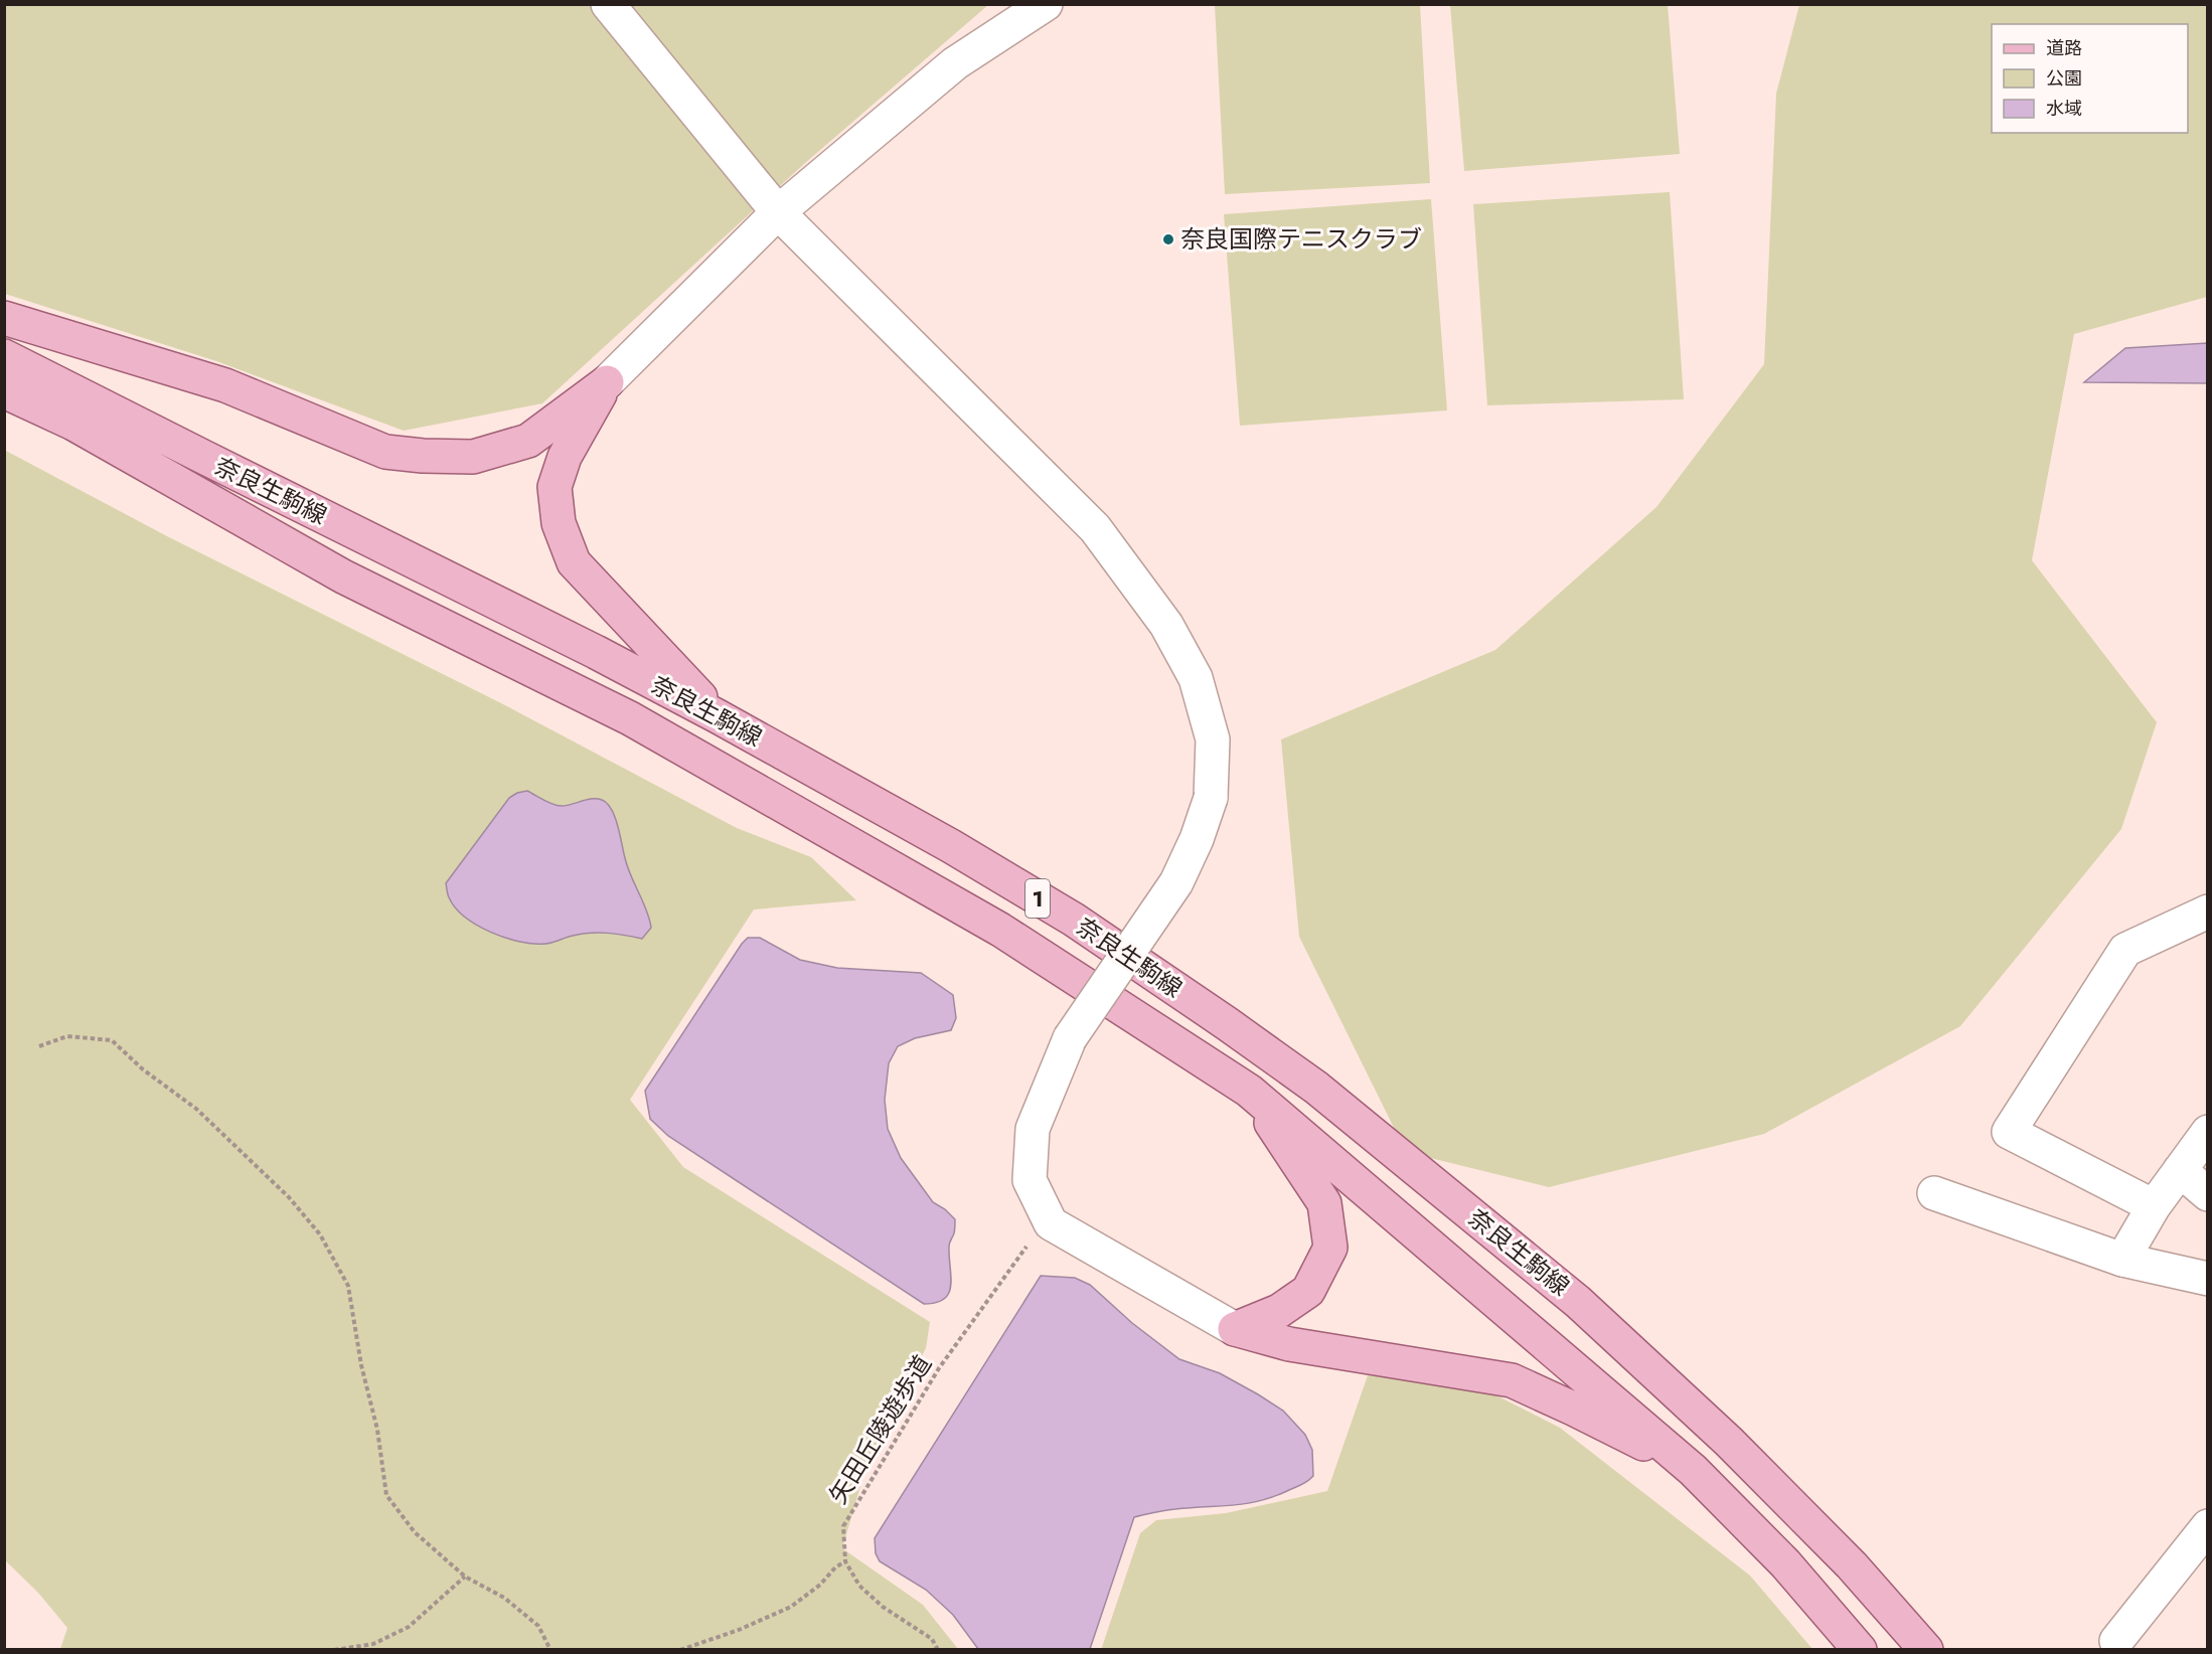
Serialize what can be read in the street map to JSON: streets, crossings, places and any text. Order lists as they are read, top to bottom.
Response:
{
  "streets": {
    "main road": ["奈良生駒線", "1"],
    "path": ["矢田丘陵遊歩道"]
  },
  "places": ["奈良国際テニスクラブ"],
  "legend": ["道路", "公園", "水域"]
}
